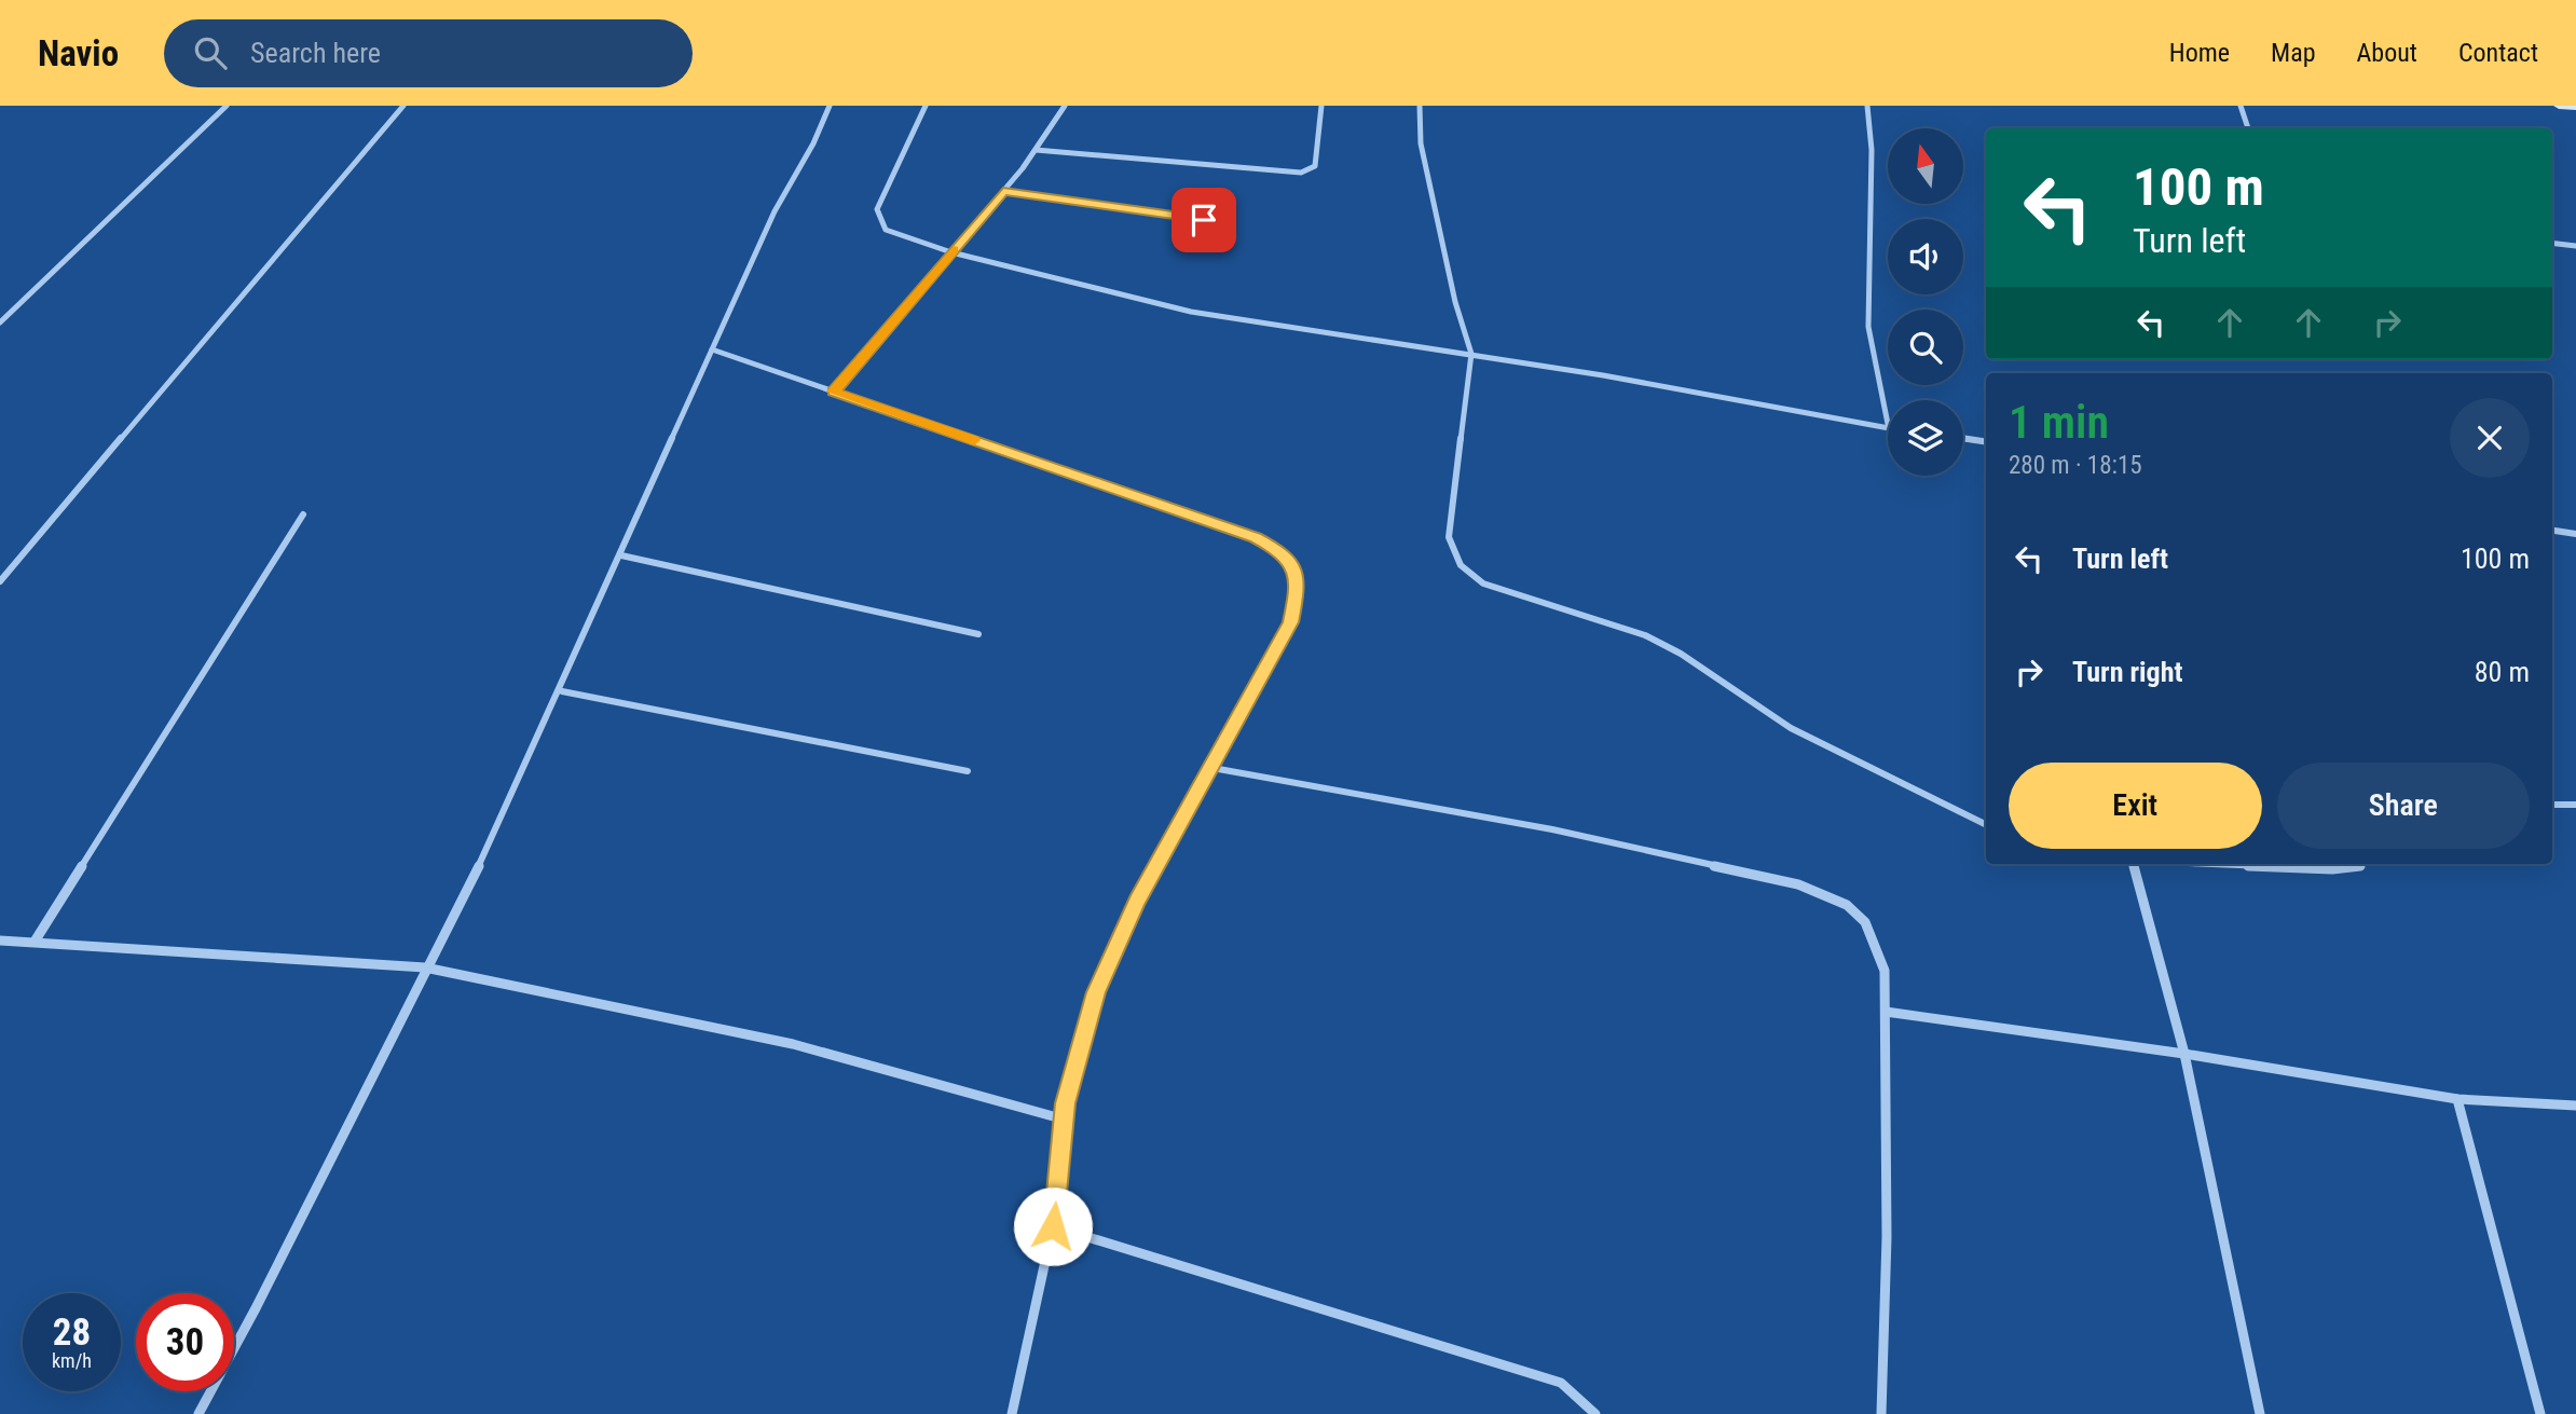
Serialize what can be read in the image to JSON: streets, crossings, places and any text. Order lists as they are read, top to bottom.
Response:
{
  "north": "top",
  "page": {
    "header": "Navio",
    "search": "Search here",
    "nav": [
      "Home",
      "Map",
      "About",
      "Contact"
    ],
    "turn": ["100 m", "Turn left"],
    "heading": ["1 min", "280 m · 18:15"],
    "list": [
      {
        "name": "Turn left",
        "value": "100 m"
      },
      {
        "name": "Turn right",
        "value": "80 m"
      }
    ],
    "buttons": ["Exit", "Share"],
    "speed": "28 km/h",
    "limit": "30"
  }
}
